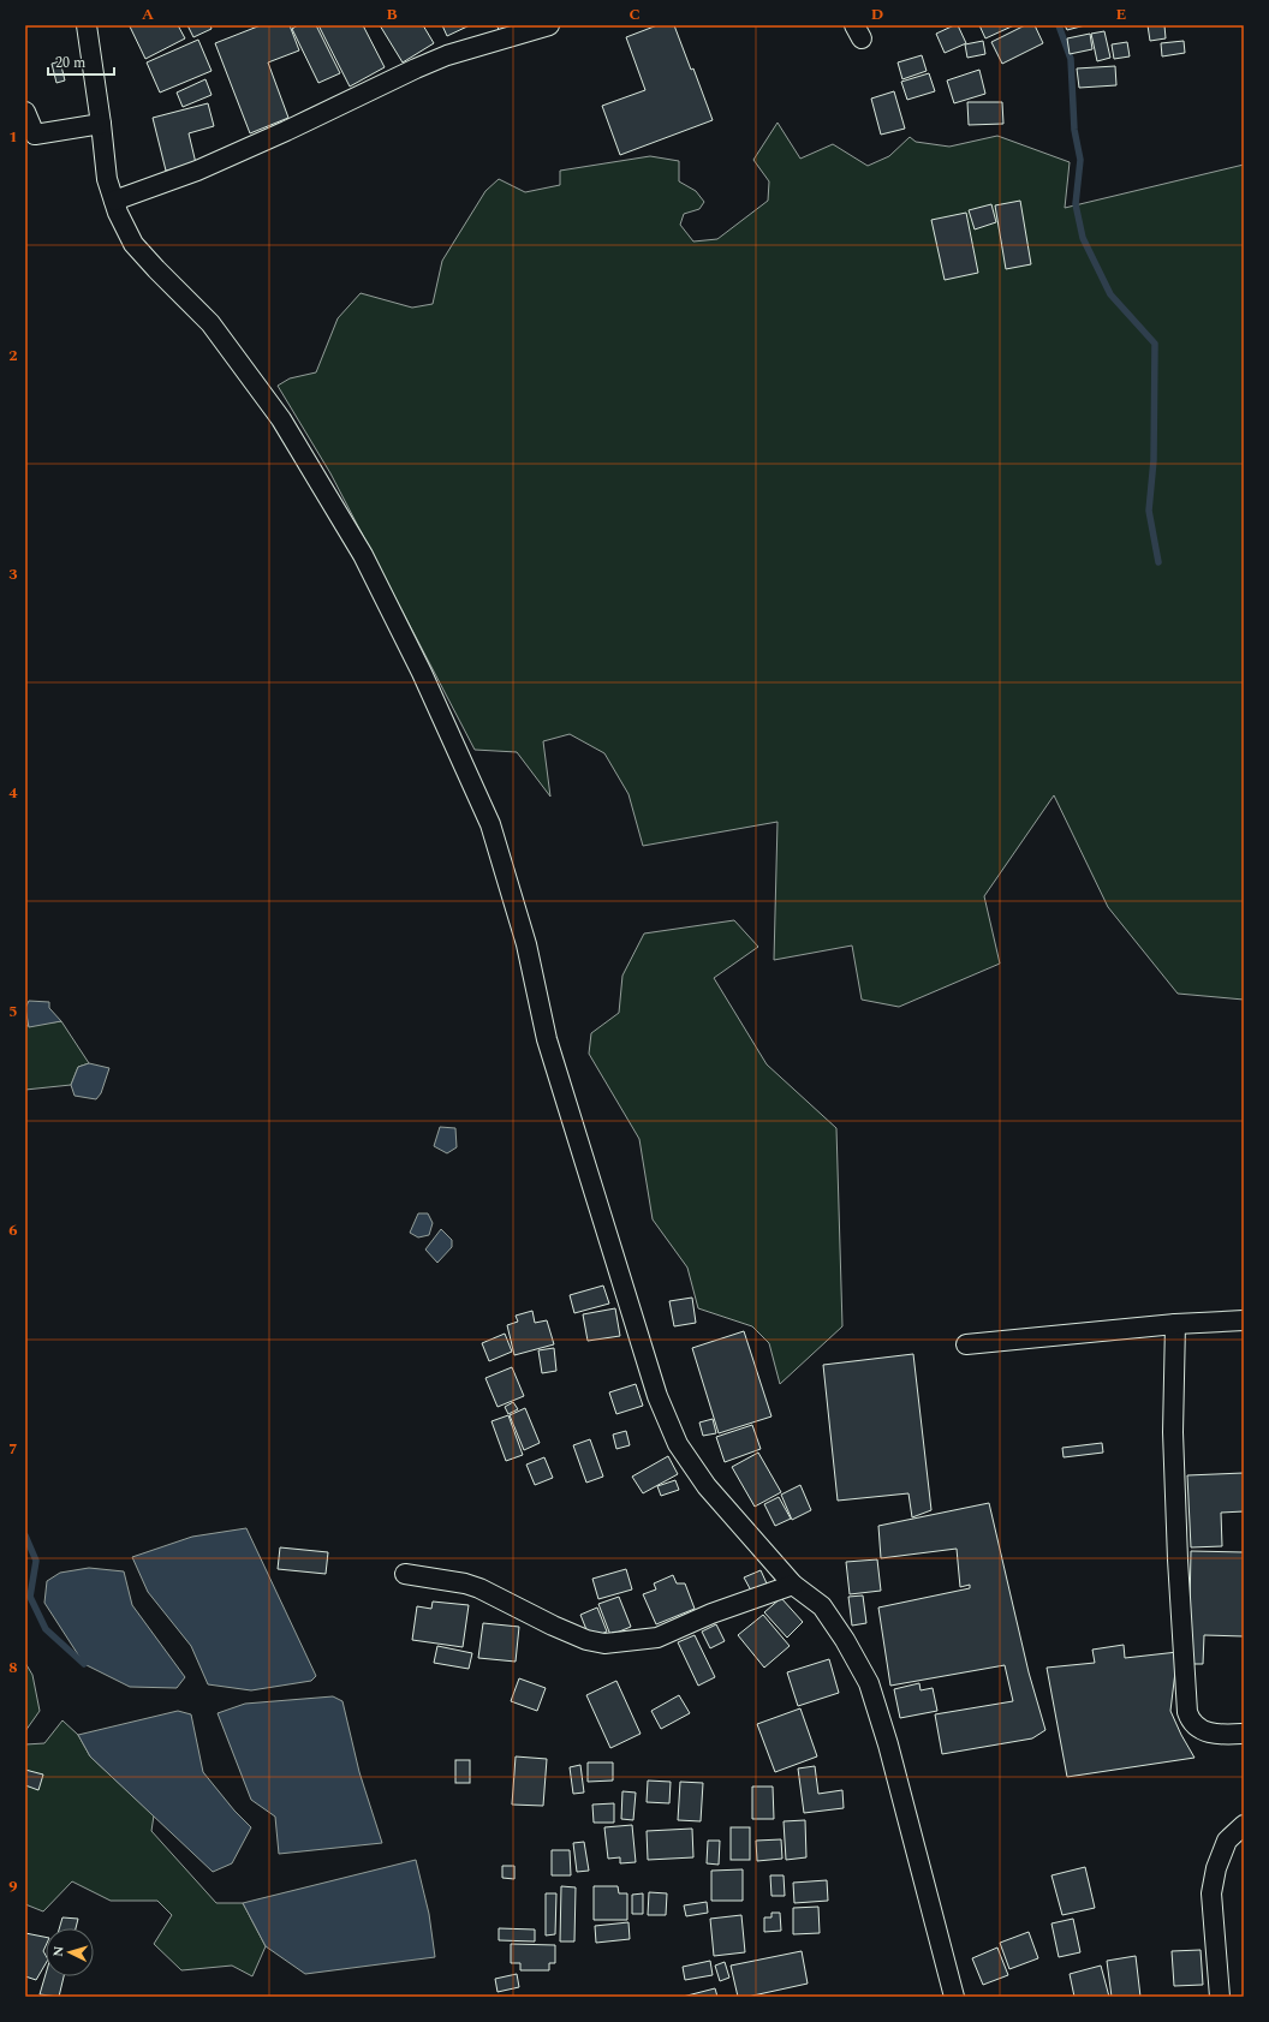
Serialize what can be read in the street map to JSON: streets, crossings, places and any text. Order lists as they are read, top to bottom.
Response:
{
  "scale_bar": "20 m",
  "north": "left",
  "grid": {
    "columns": [
      "A",
      "B",
      "C",
      "D",
      "E"
    ],
    "rows": [
      "1",
      "2",
      "3",
      "4",
      "5",
      "6",
      "7",
      "8",
      "9"
    ]
  }
}
